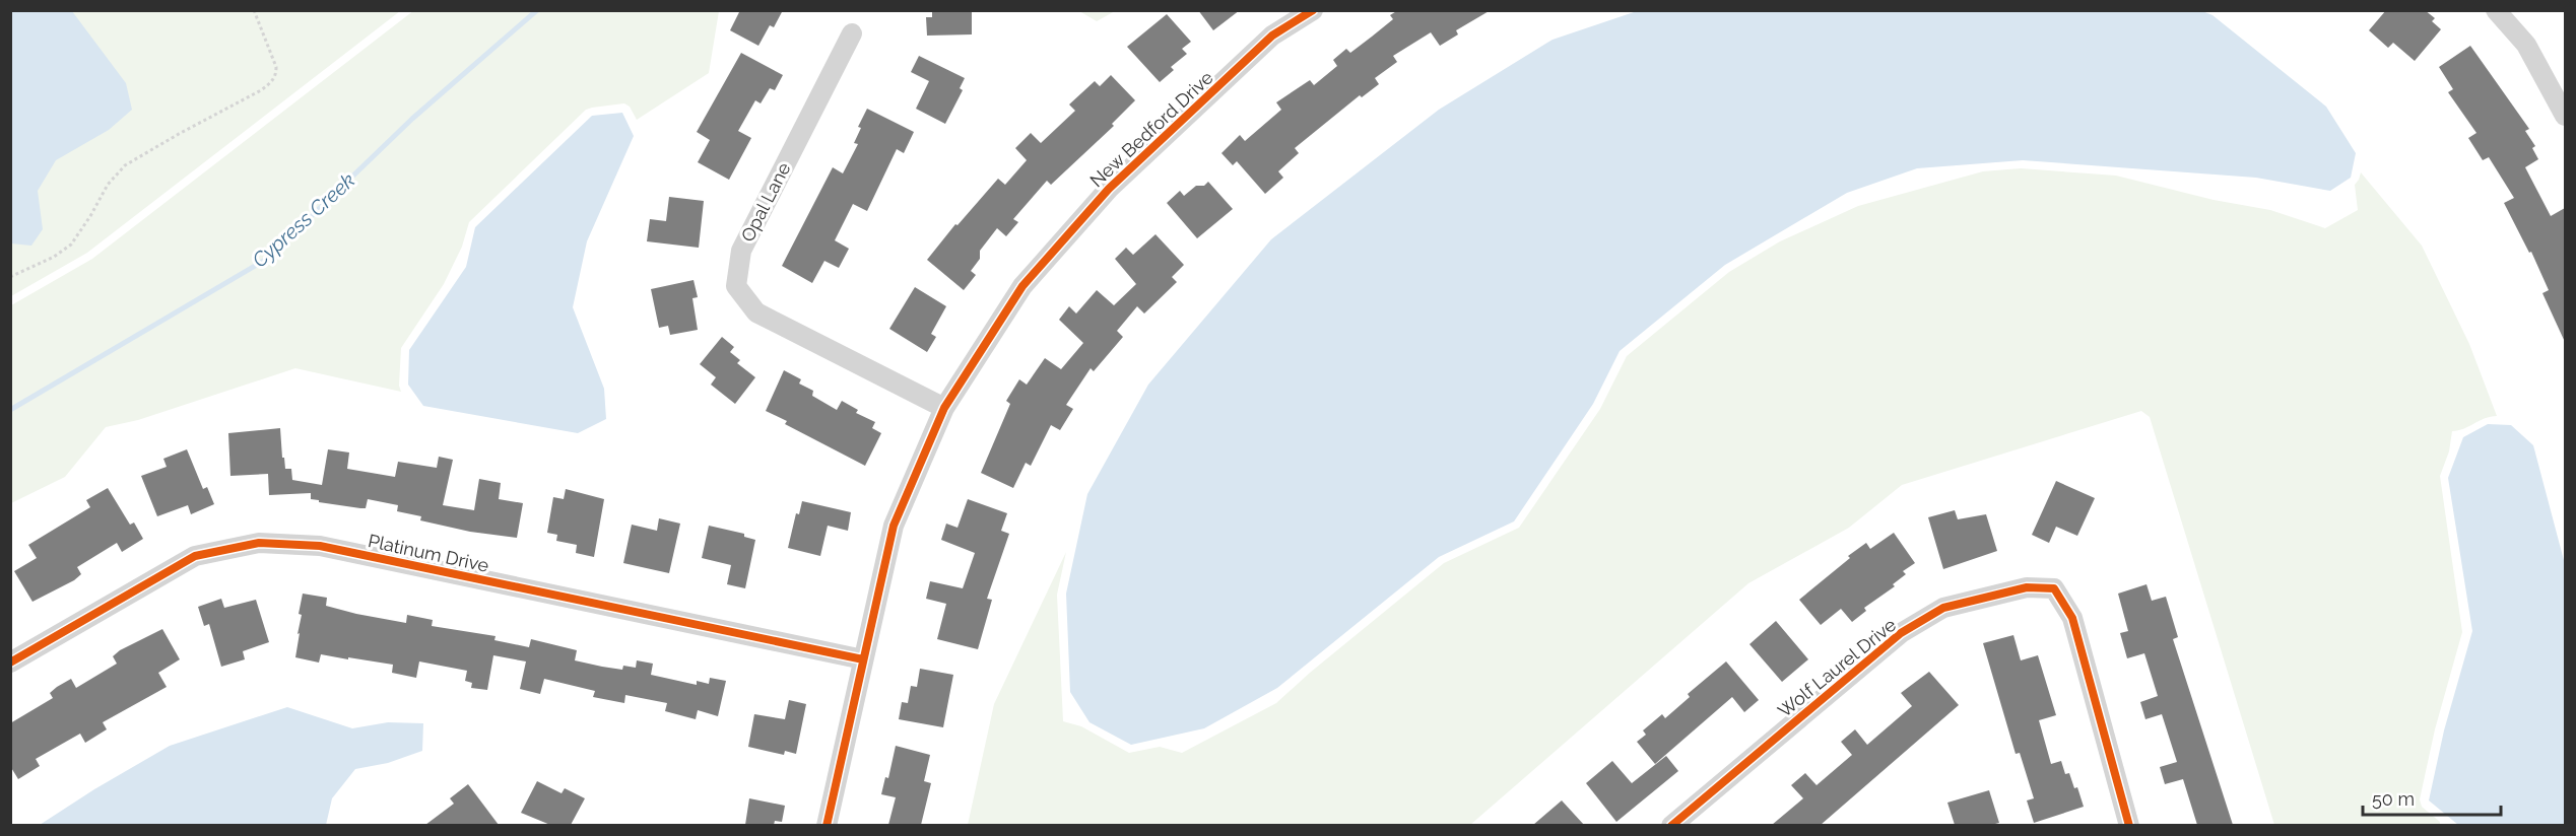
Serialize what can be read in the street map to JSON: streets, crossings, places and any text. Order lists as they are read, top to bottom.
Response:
{
  "streets": {
    "street": [
      "New Bedford Drive",
      "Opal Lane",
      "Platinum Drive",
      "Wolf Laurel Drive"
    ]
  },
  "crossings": [
    ["New Bedford Drive", "Opal Lane"],
    ["New Bedford Drive", "Platinum Drive"]
  ],
  "water": ["Cypress Creek"],
  "scale_bar": "50 m"
}
